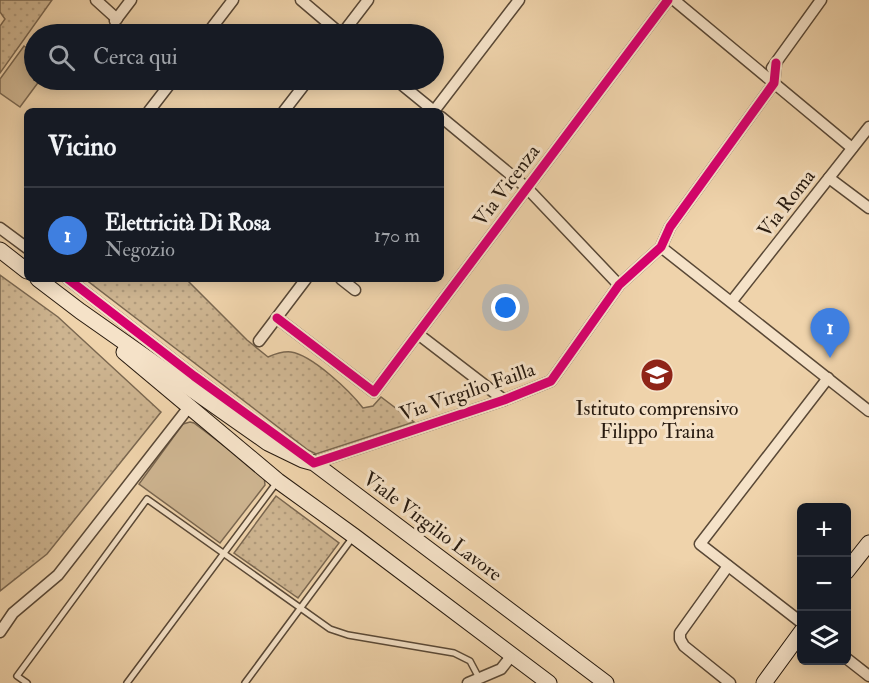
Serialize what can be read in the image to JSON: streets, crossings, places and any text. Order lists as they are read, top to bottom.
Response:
{
  "streets": {
    "street": [
      "Via Vicenza",
      "Via Roma",
      "Via Virgilio Failla",
      "Viale Virgilio Lavore"
    ]
  },
  "crossings": [
    ["Via Virgilio Failla", "Viale Virgilio Lavore"]
  ],
  "places": {
    "school or university": ["Istituto comprensivo Filippo Traina"]
  },
  "page": {
    "search": "Cerca qui",
    "heading": "Vicino",
    "list": [
      {
        "mark": "1",
        "name": "Elettricità Di Rosa",
        "note": "Negozio",
        "value": "170 m"
      }
    ],
    "pins": "1",
    "map_buttons": ["+", "−"]
  }
}
